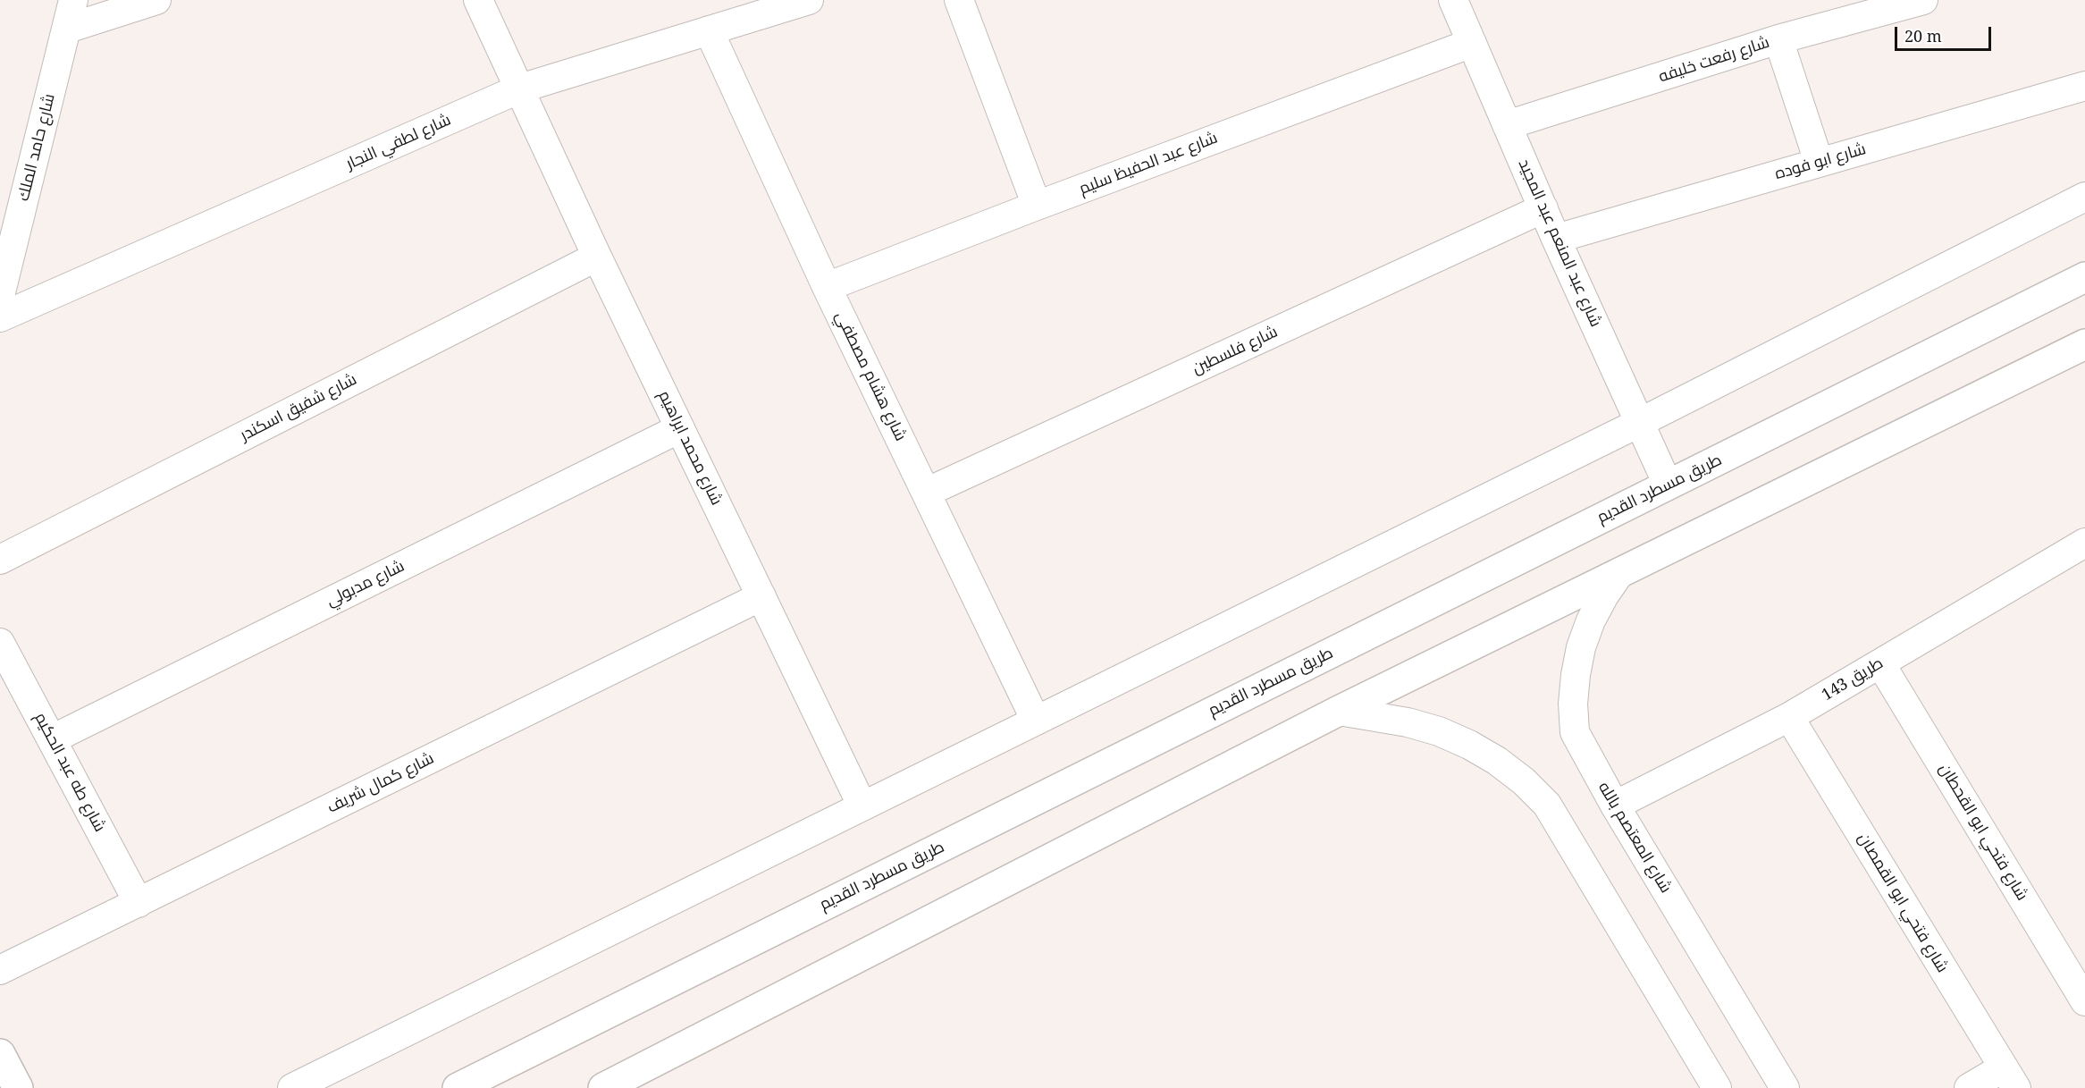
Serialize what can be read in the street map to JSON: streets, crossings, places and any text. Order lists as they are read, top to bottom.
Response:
{
  "streets": {
    "main road": ["طريق مسطرد القديم"],
    "street": [
      "شارع رفعت خليفه",
      "شارع لطفي النجار",
      "شارع حامد الملك",
      "شارع ابو فوده",
      "شارع عبد الحفيظ سليم",
      "شارع عبد المنعم عبد المجيد",
      "شارع فلسطين",
      "شارع هشام مصطفي",
      "شارع شفيق اسكندر",
      "شارع محمد ابراهيم",
      "شارع مدبولي",
      "طريق 143",
      "شارع طه عبد الحكيم",
      "شارع كمال شريف",
      "شارع فتحي ابو القحطان",
      "شارع المعتصم بالله",
      "شارع فتحي ابو القمصان"
    ]
  },
  "crossings": [
    ["شارع رفعت خليفه", "شارع عبد المنعم عبد المجيد"],
    ["شارع لطفي النجار", "شارع هشام مصطفي"],
    ["شارع لطفي النجار", "شارع محمد ابراهيم"],
    ["شارع ابو فوده", "شارع عبد المنعم عبد المجيد"],
    ["شارع عبد الحفيظ سليم", "شارع عبد المنعم عبد المجيد"],
    ["شارع عبد الحفيظ سليم", "شارع هشام مصطفي"],
    ["شارع عبد المنعم عبد المجيد", "شارع فلسطين"],
    ["شارع عبد المنعم عبد المجيد", "طريق مسطرد القديم"],
    ["شارع فلسطين", "شارع هشام مصطفي"],
    ["شارع شفيق اسكندر", "شارع محمد ابراهيم"],
    ["شارع محمد ابراهيم", "شارع مدبولي"],
    ["شارع محمد ابراهيم", "شارع كمال شريف"],
    ["شارع مدبولي", "شارع طه عبد الحكيم"],
    ["طريق 143", "شارع فتحي ابو القحطان"],
    ["طريق 143", "شارع المعتصم بالله"],
    ["طريق 143", "شارع فتحي ابو القمصان"],
    ["شارع طه عبد الحكيم", "شارع كمال شريف"]
  ],
  "scale_bar": "20 m"
}
